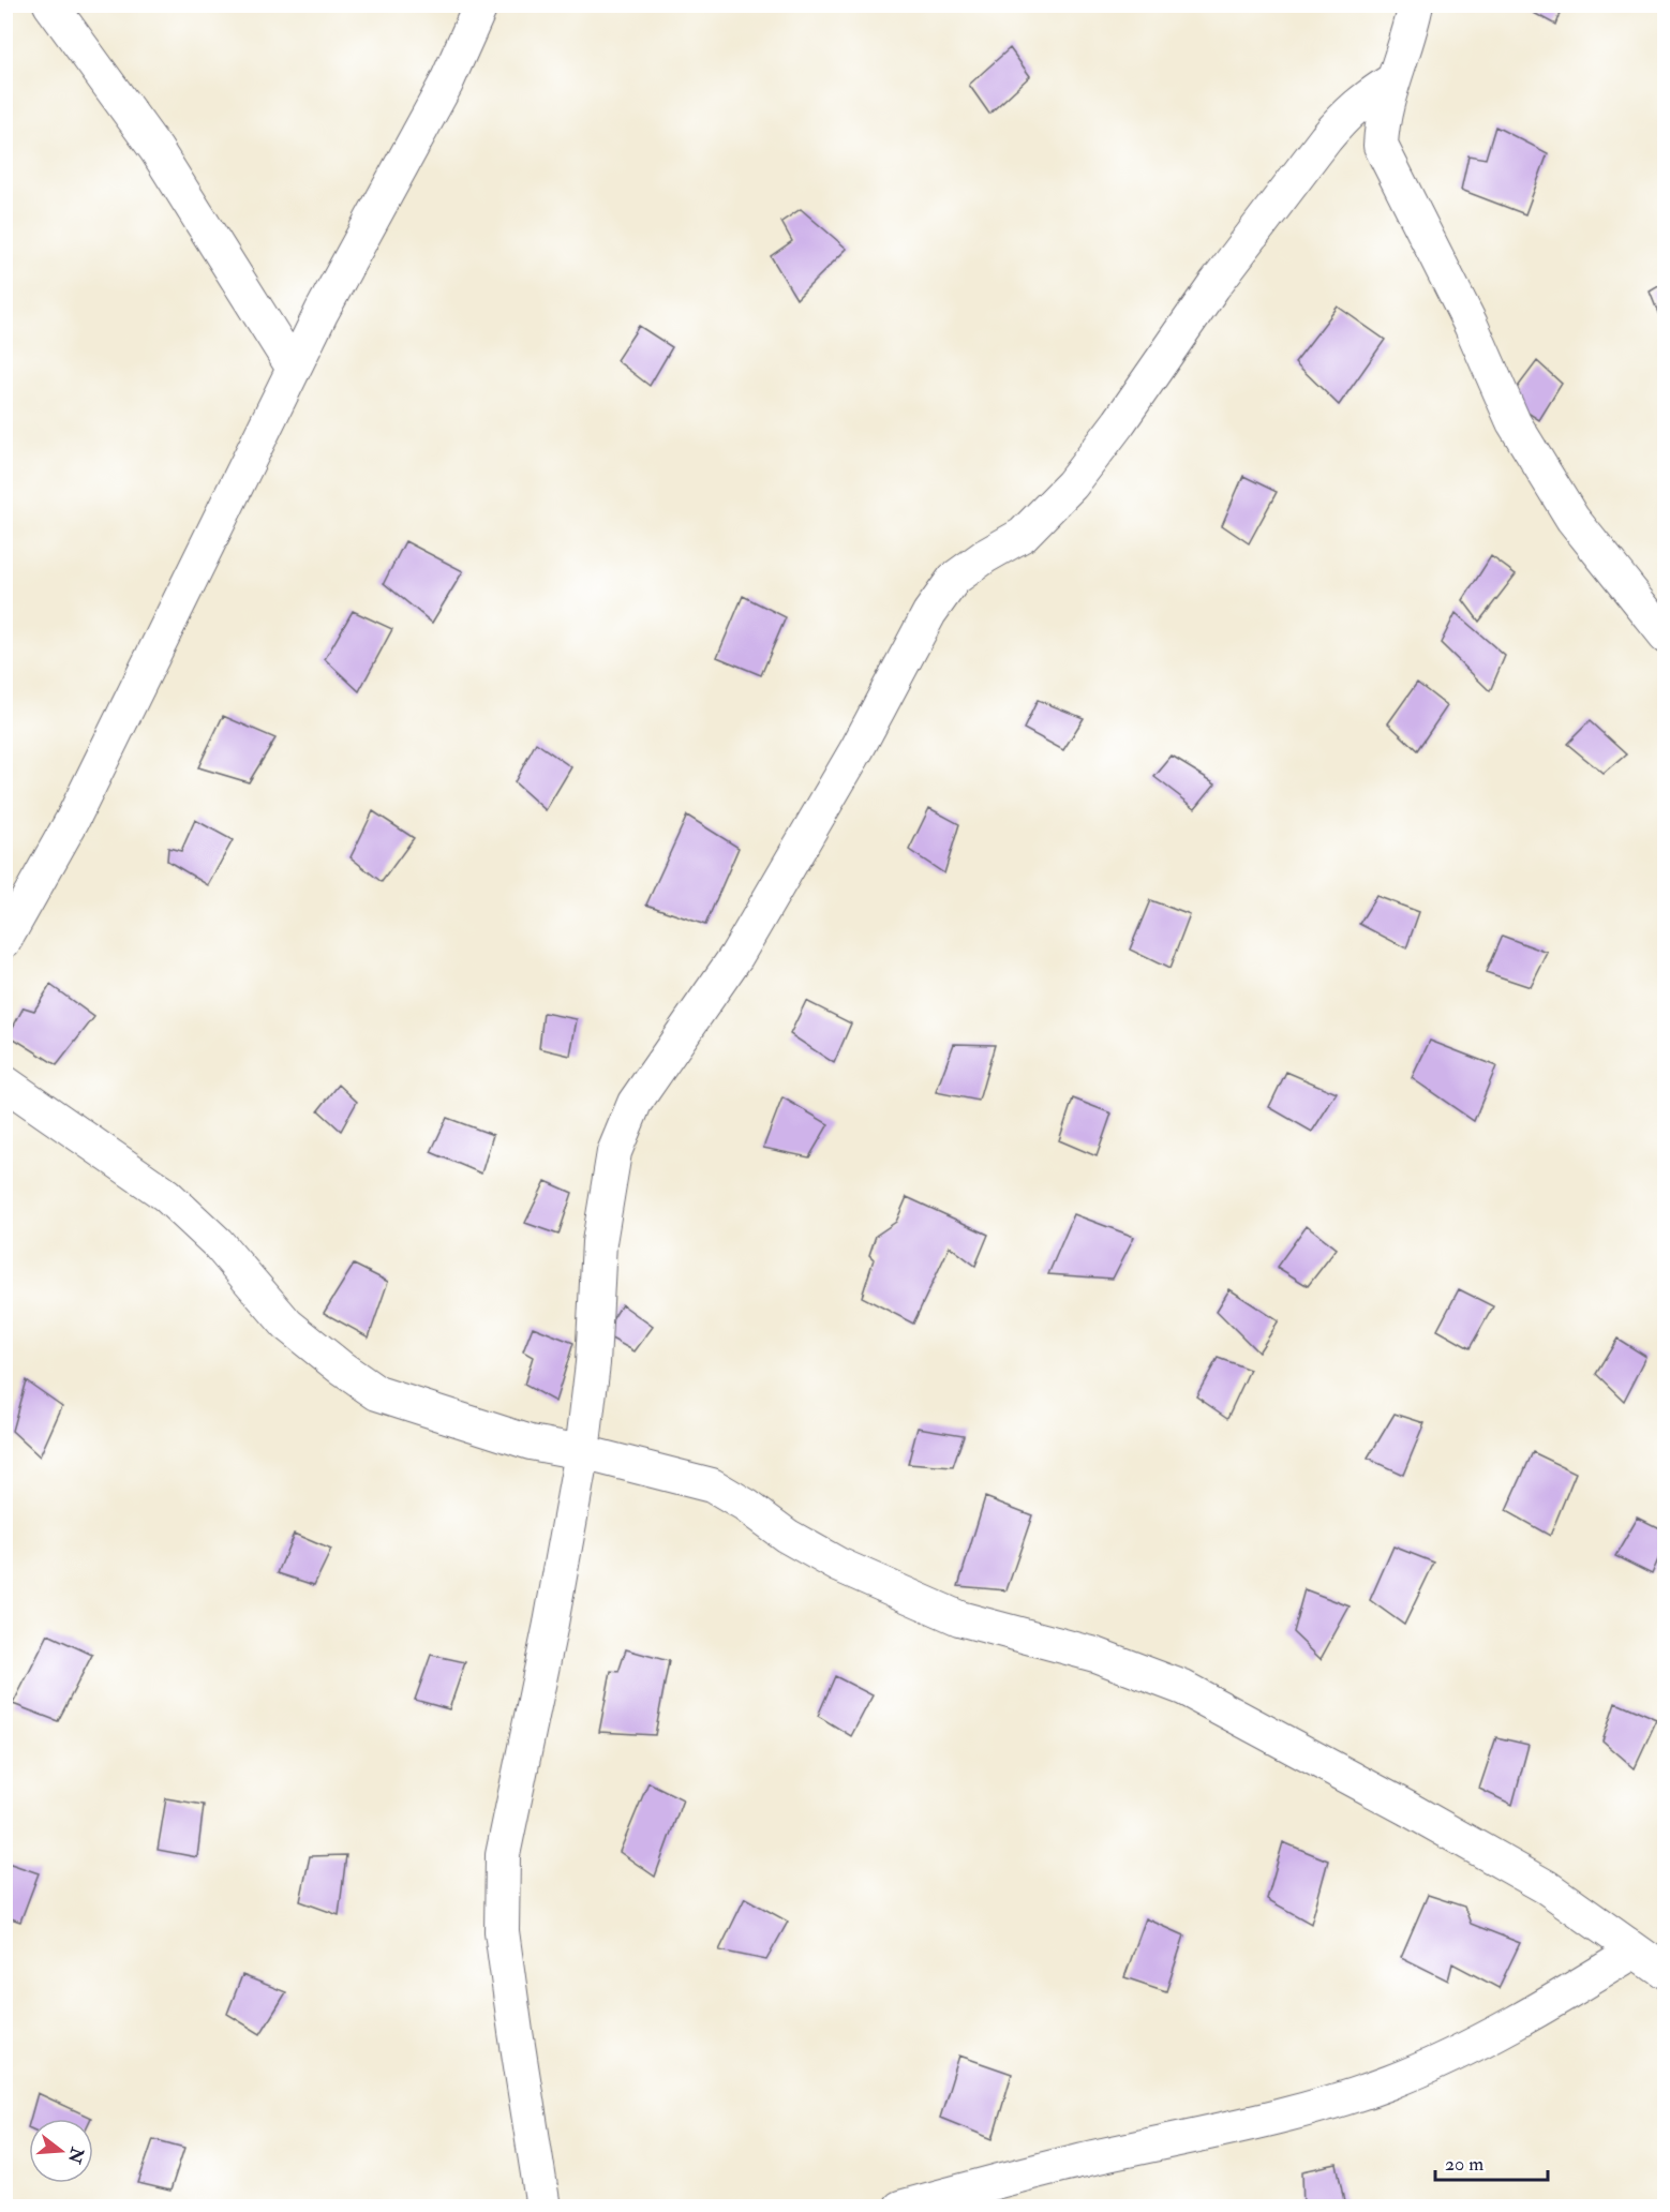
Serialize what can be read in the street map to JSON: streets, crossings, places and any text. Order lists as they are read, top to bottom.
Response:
{
  "scale_bar": "20 m",
  "north": "right"
}
